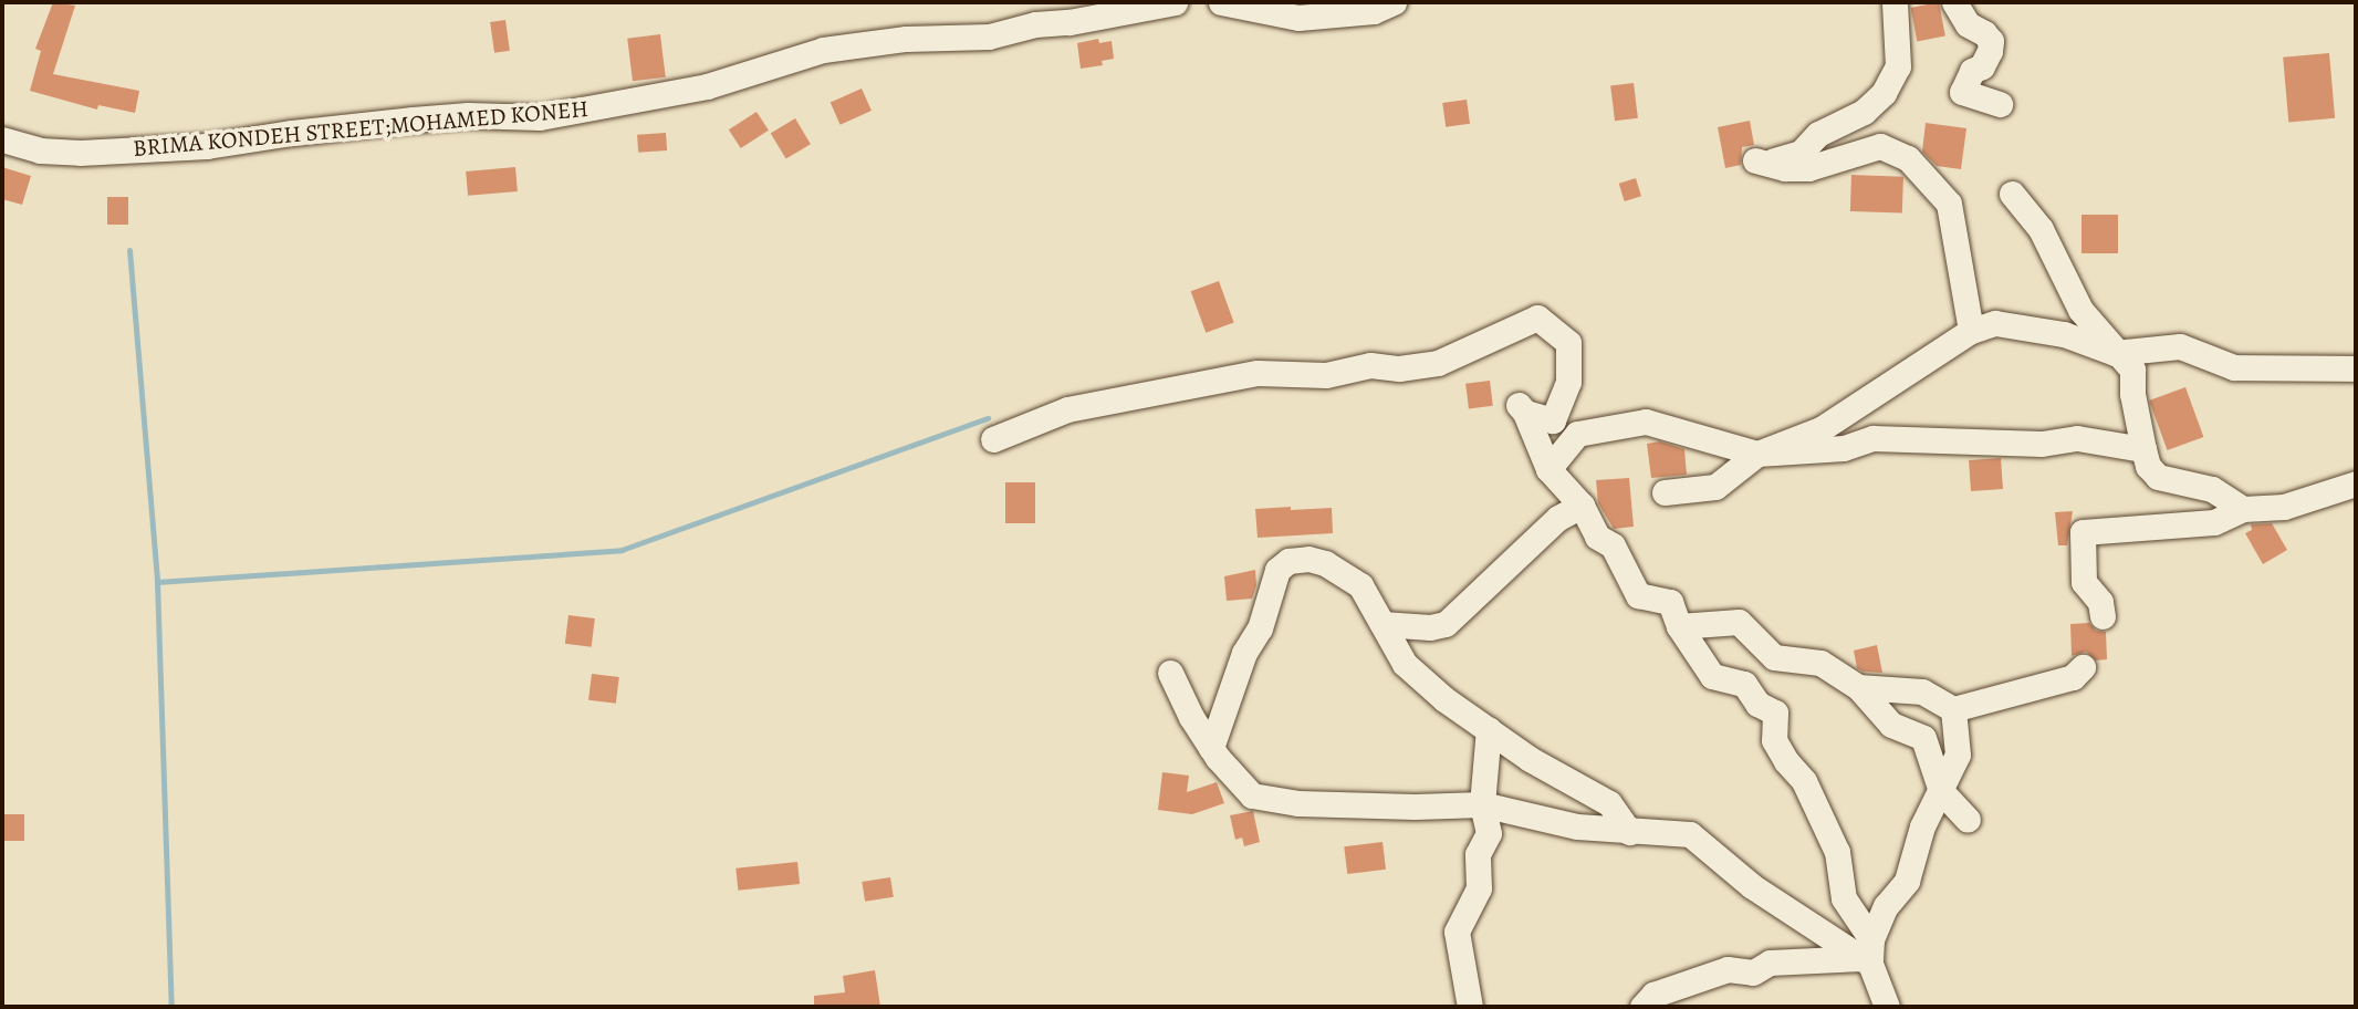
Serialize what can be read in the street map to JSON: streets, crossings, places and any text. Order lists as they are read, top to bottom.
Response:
{
  "streets": {
    "street": ["BRIMA KONDEH STREET;MOHAMED KONEH"]
  }
}
